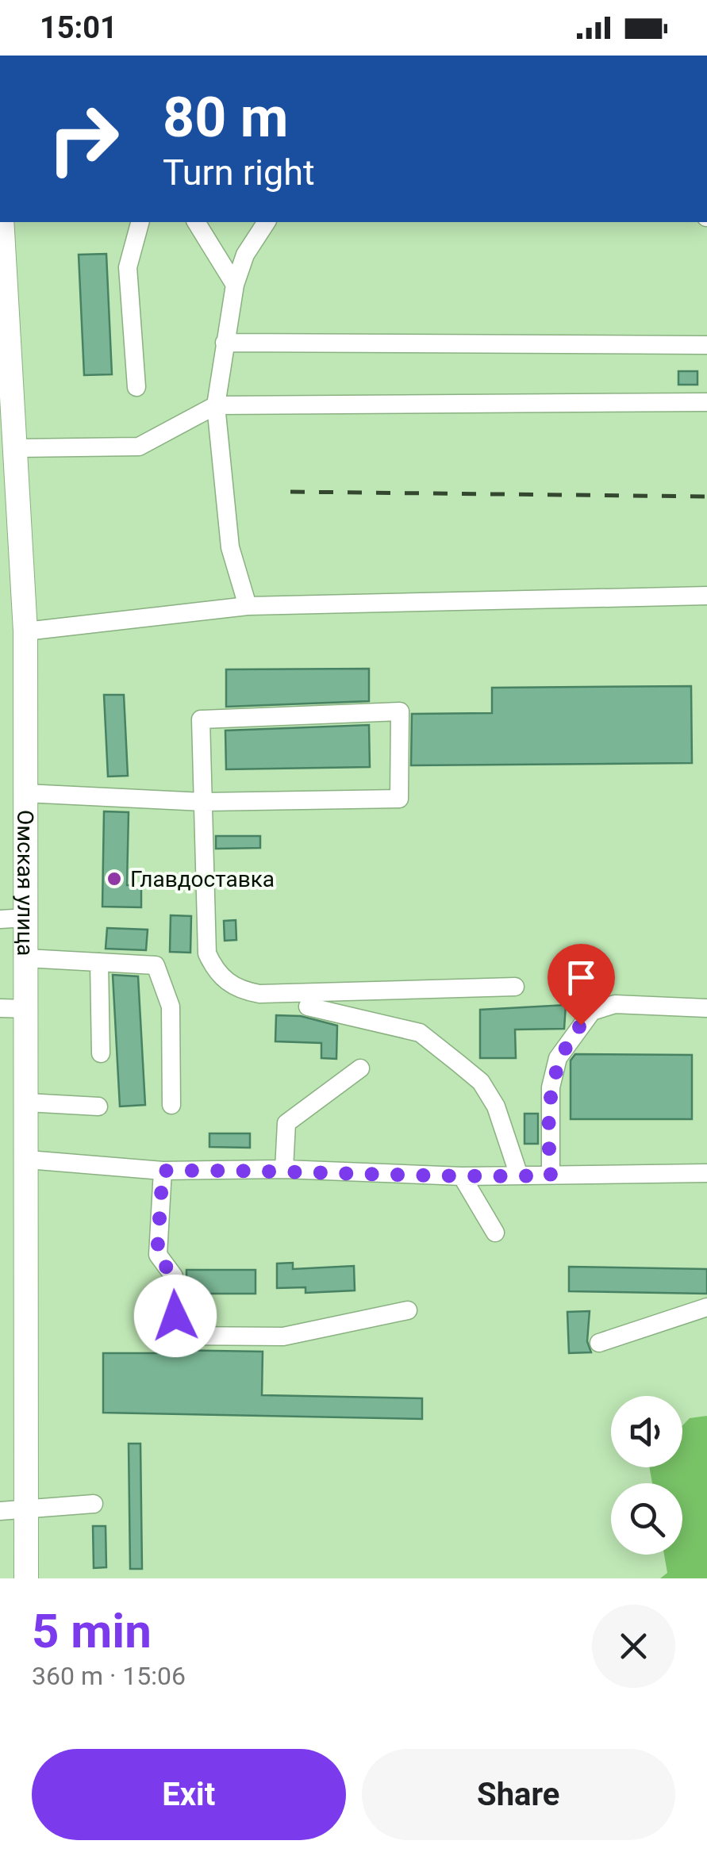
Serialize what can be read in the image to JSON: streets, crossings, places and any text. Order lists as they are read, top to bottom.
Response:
{
  "streets": {
    "main road": ["Омская улица"]
  },
  "places": ["Главдоставка"],
  "page": {
    "status": "15:01",
    "turn": ["80 m", "Turn right"],
    "heading": ["5 min", "360 m · 15:06"],
    "buttons": ["Exit", "Share"]
  }
}
